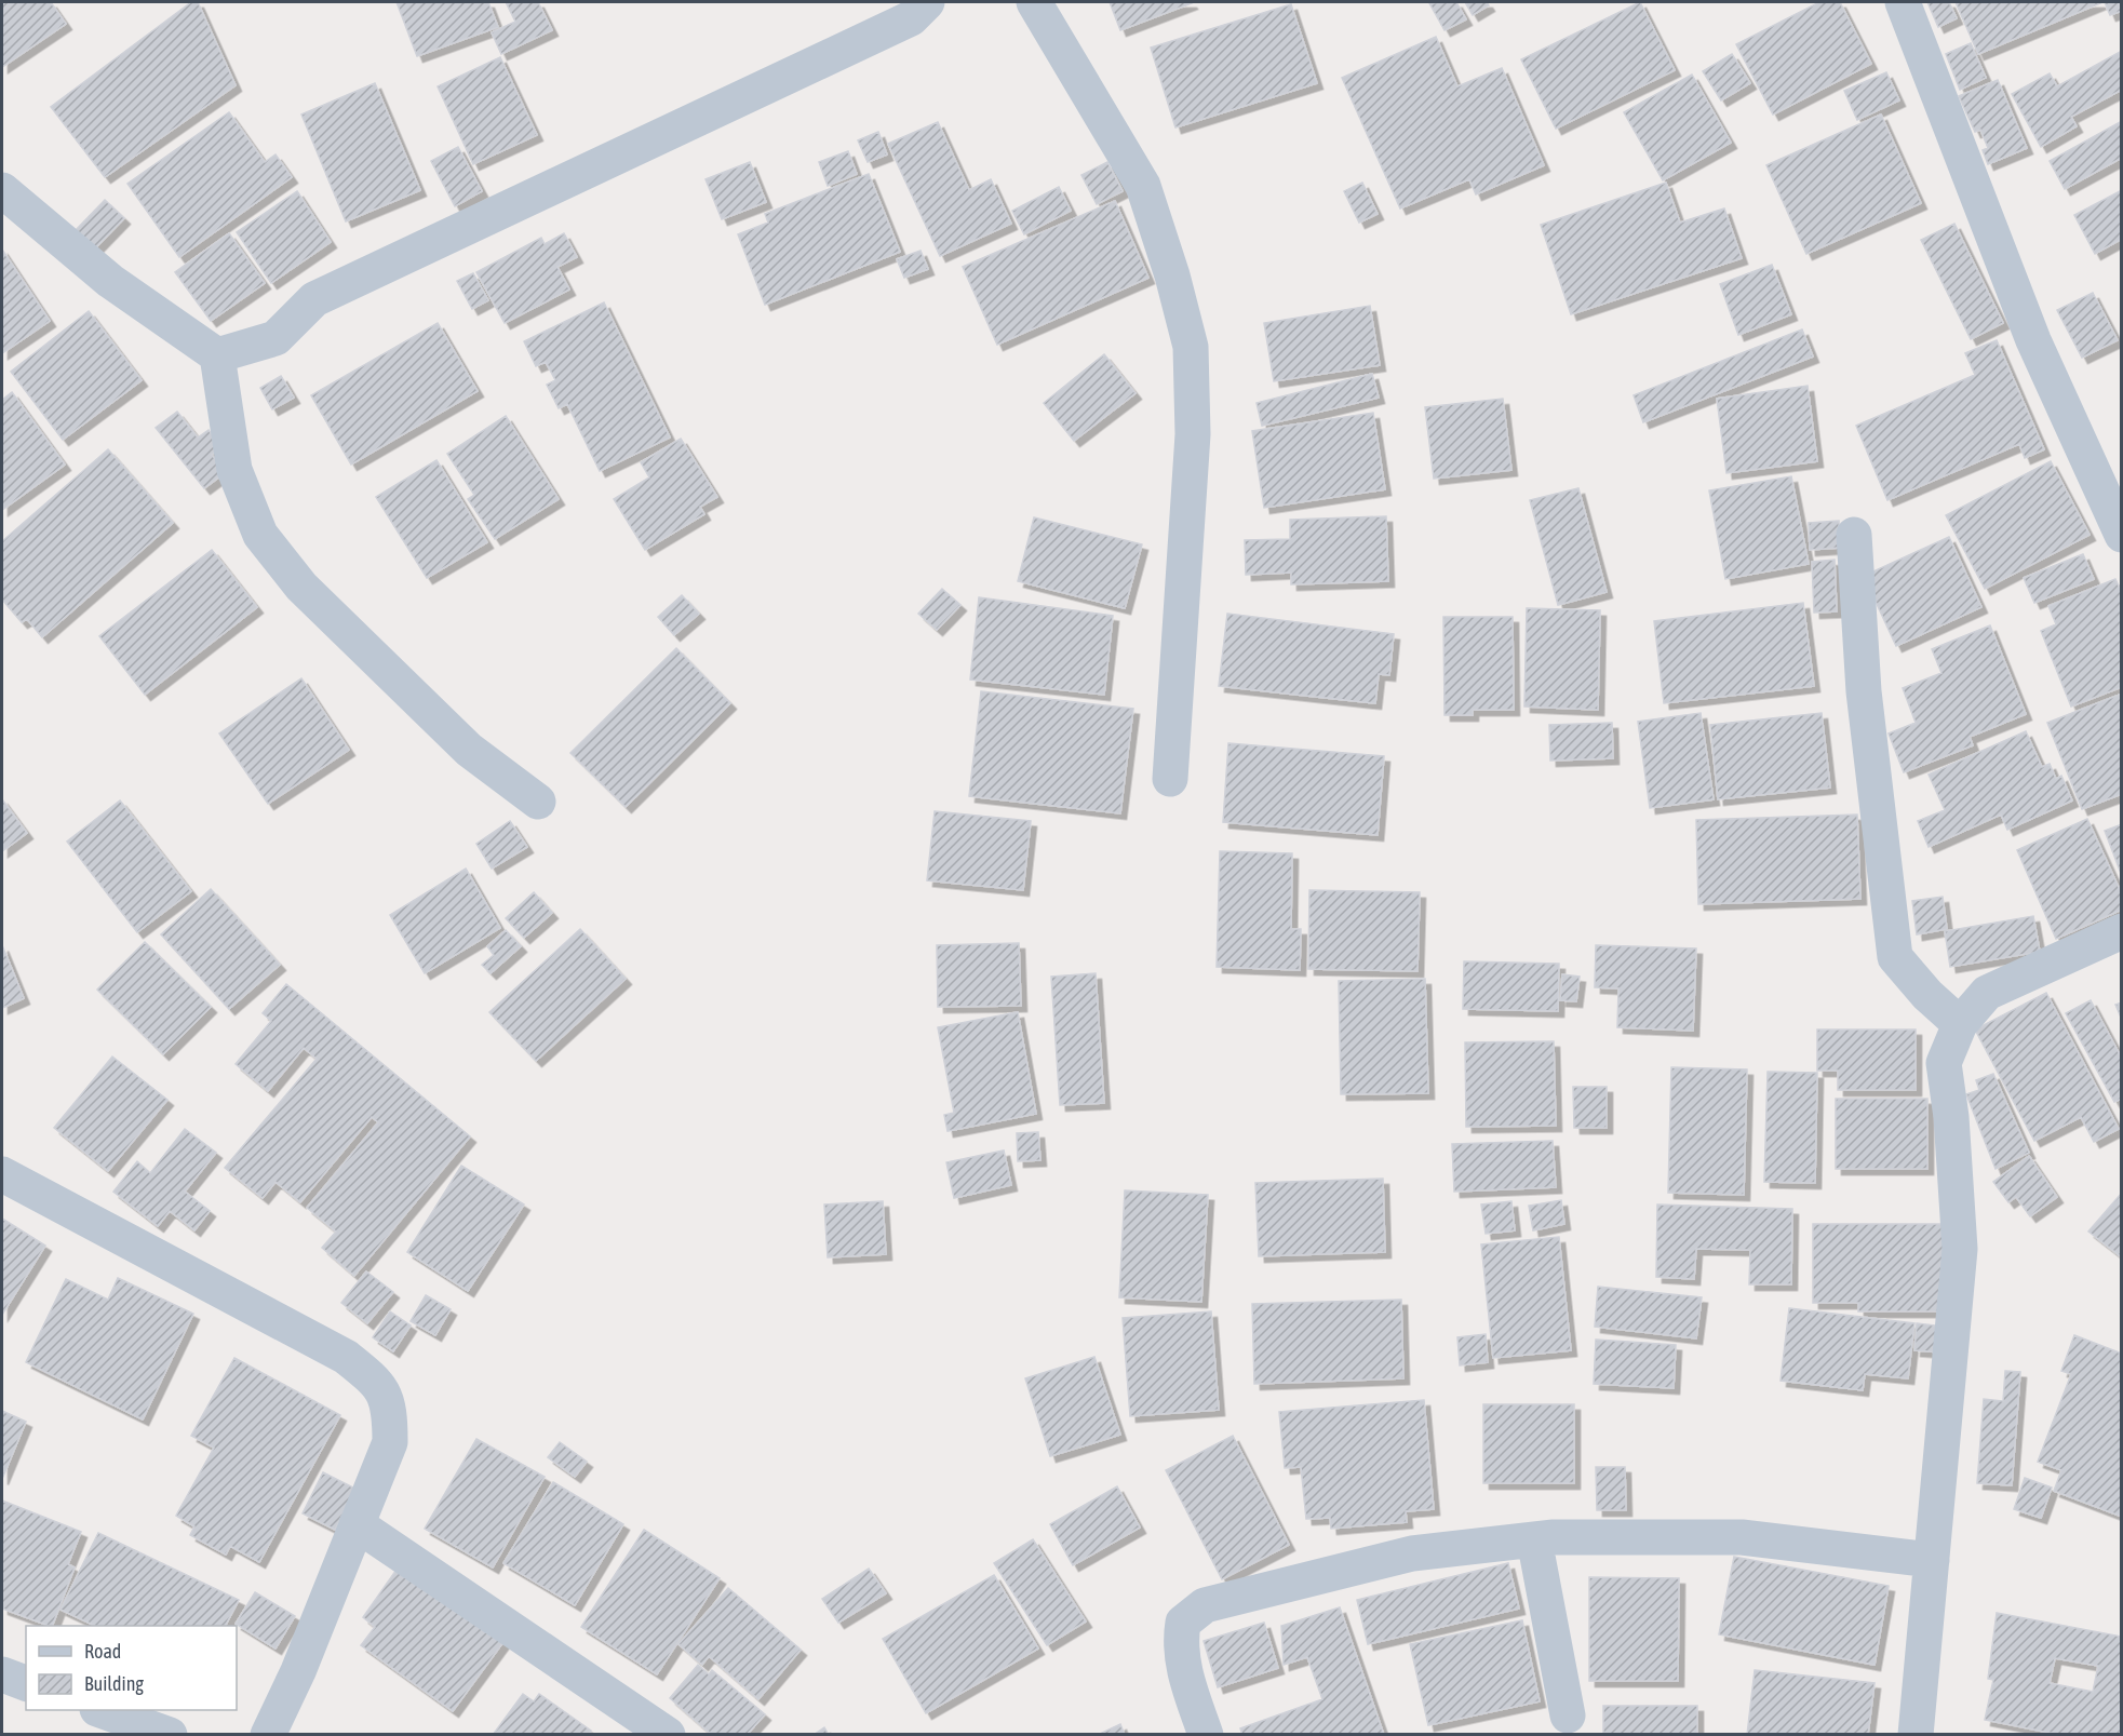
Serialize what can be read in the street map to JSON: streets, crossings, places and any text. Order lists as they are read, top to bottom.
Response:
{
  "legend": ["Road", "Building"]
}
